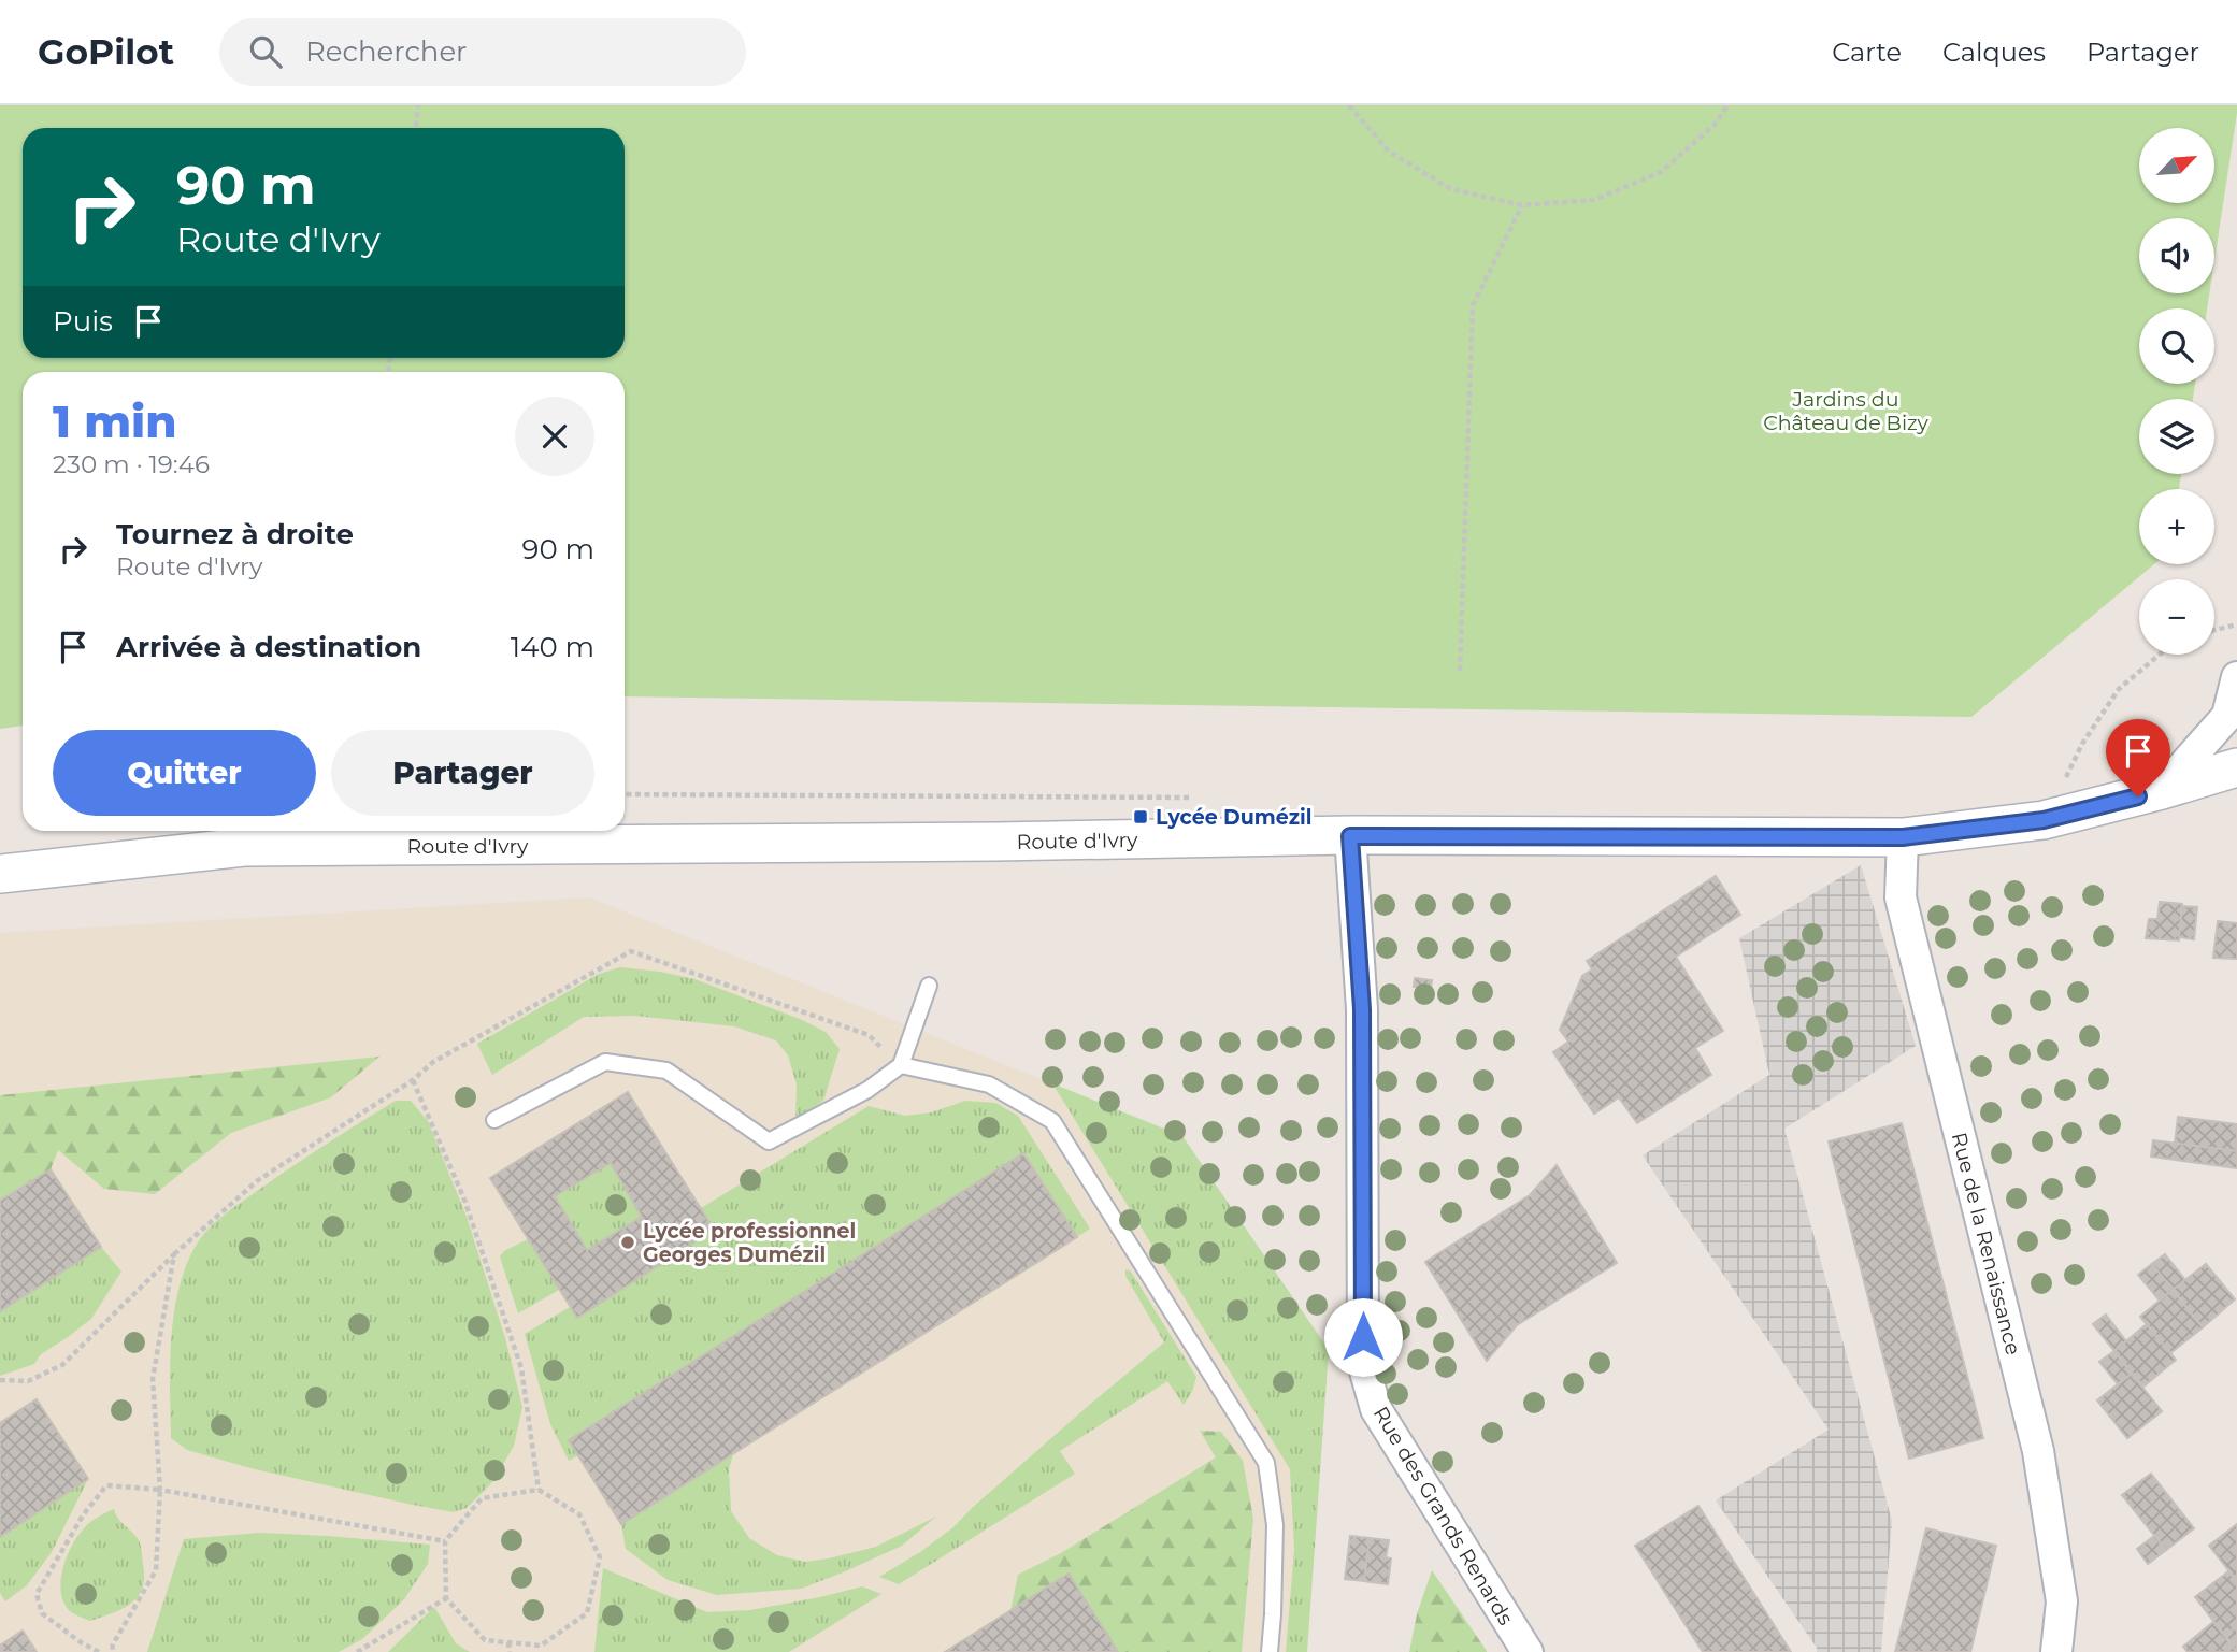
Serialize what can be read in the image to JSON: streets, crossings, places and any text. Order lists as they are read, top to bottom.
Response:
{
  "streets": {
    "street": ["Route d'Ivry", "Rue de la Renaissance", "Rue des Grands Renards"]
  },
  "crossings": [
    ["Route d'Ivry", "Rue de la Renaissance"],
    ["Route d'Ivry", "Rue des Grands Renards"]
  ],
  "parks": ["Jardins du Château de Bizy"],
  "places": {
    "transit": ["Lycée Dumézil"],
    "other": ["Lycée professionnel Georges Dumézil"]
  },
  "north": "top right",
  "page": {
    "header": "GoPilot",
    "search": "Rechercher",
    "nav": ["Carte", "Calques", "Partager"],
    "map_buttons": ["+", "−"],
    "turn": ["90 m", "Route d'Ivry"],
    "then": "Puis",
    "heading": ["1 min", "230 m · 19:46"],
    "list": [
      {
        "name": "Tournez à droite",
        "note": "Route d'Ivry",
        "value": "90 m"
      },
      {
        "name": "Arrivée à destination",
        "value": "140 m"
      }
    ],
    "buttons": ["Quitter", "Partager"]
  }
}
